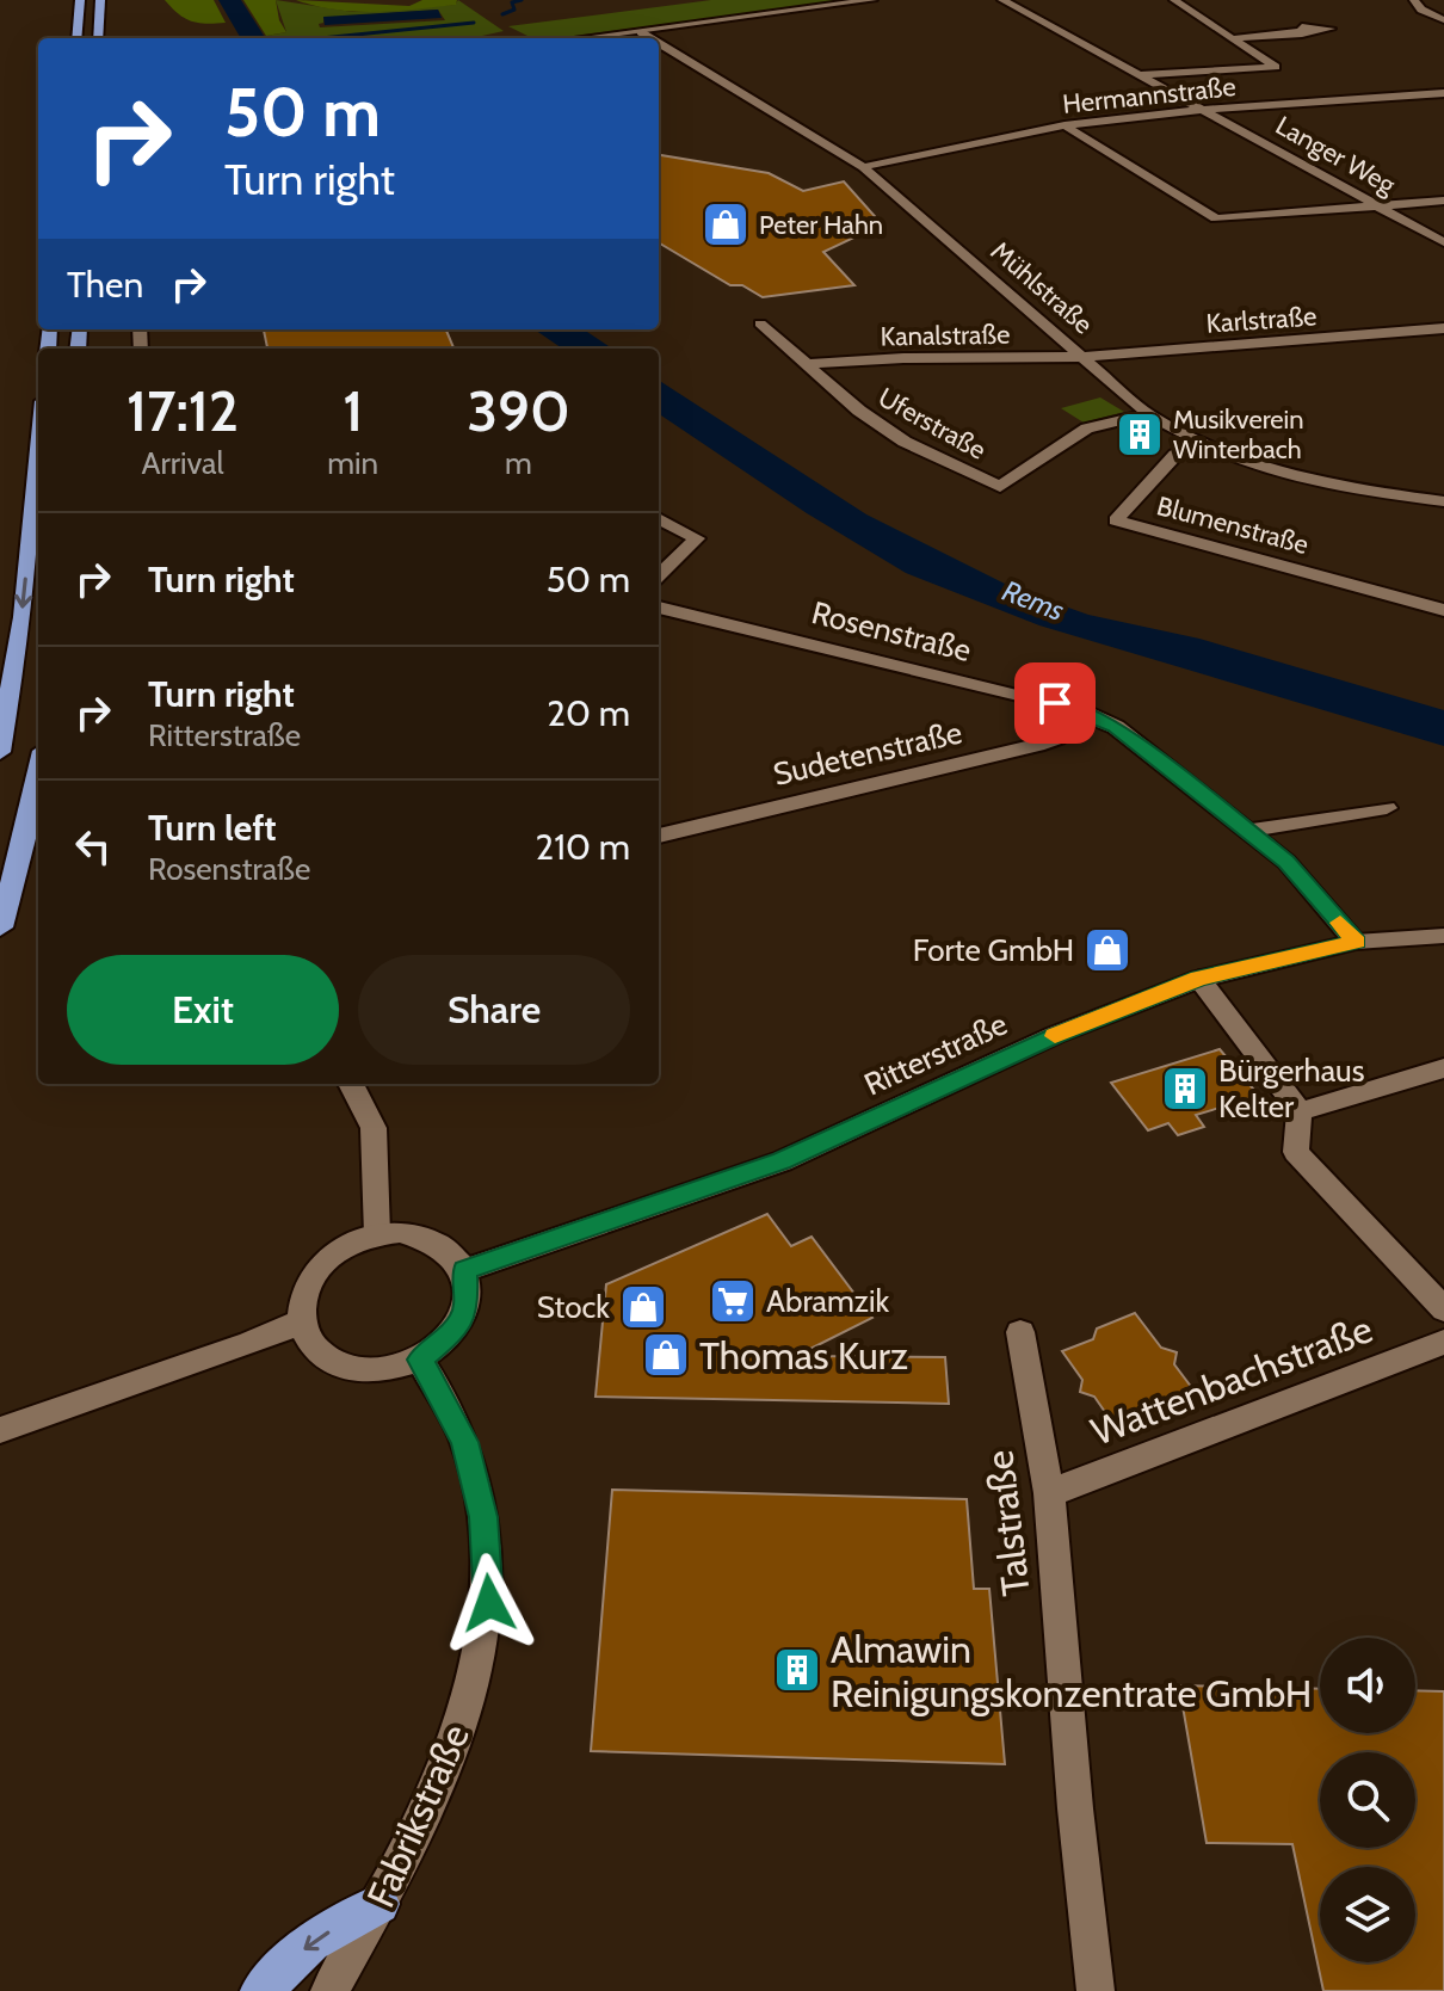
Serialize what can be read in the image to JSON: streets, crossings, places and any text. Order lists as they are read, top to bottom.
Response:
{
  "streets": {
    "street": [
      "Hermannstraße",
      "Langer Weg",
      "Mühlstraße",
      "Karlstraße",
      "Kanalstraße",
      "Uferstraße",
      "Blumenstraße",
      "Rosenstraße",
      "Sudetenstraße",
      "Ritterstraße",
      "Wattenbachstraße",
      "Talstraße",
      "Fabrikstraße"
    ]
  },
  "crossings": [
    ["Hermannstraße", "Langer Weg"],
    ["Hermannstraße", "Mühlstraße"],
    ["Mühlstraße", "Karlstraße"],
    ["Mühlstraße", "Kanalstraße"],
    ["Mühlstraße", "Uferstraße"],
    ["Mühlstraße", "Blumenstraße"],
    ["Karlstraße", "Kanalstraße"],
    ["Kanalstraße", "Uferstraße"],
    ["Rosenstraße", "Sudetenstraße"],
    ["Rosenstraße", "Ritterstraße"],
    ["Ritterstraße", "Fabrikstraße"],
    ["Wattenbachstraße", "Talstraße"]
  ],
  "water": ["Rems"],
  "places": {
    "shop": [
      "Peter Hahn",
      "Forte GmbH",
      "Stock",
      "Thomas Kurz"
    ],
    "building": ["Musikverein Winterbach", "Bürgerhaus Kelter", "Almawin Reinigungskonzentrate GmbH"],
    "supermarket": ["Abramzik"]
  },
  "page": {
    "turn": ["50 m", "Turn right"],
    "then": "Then",
    "eta": [
      "17:12",
      "Arrival",
      "1",
      "min",
      "390",
      "m"
    ],
    "list": [
      {
        "name": "Turn right",
        "value": "50 m"
      },
      {
        "name": "Turn right",
        "note": "Ritterstraße",
        "value": "20 m"
      },
      {
        "name": "Turn left",
        "note": "Rosenstraße",
        "value": "210 m"
      }
    ],
    "buttons": ["Exit", "Share"]
  }
}
